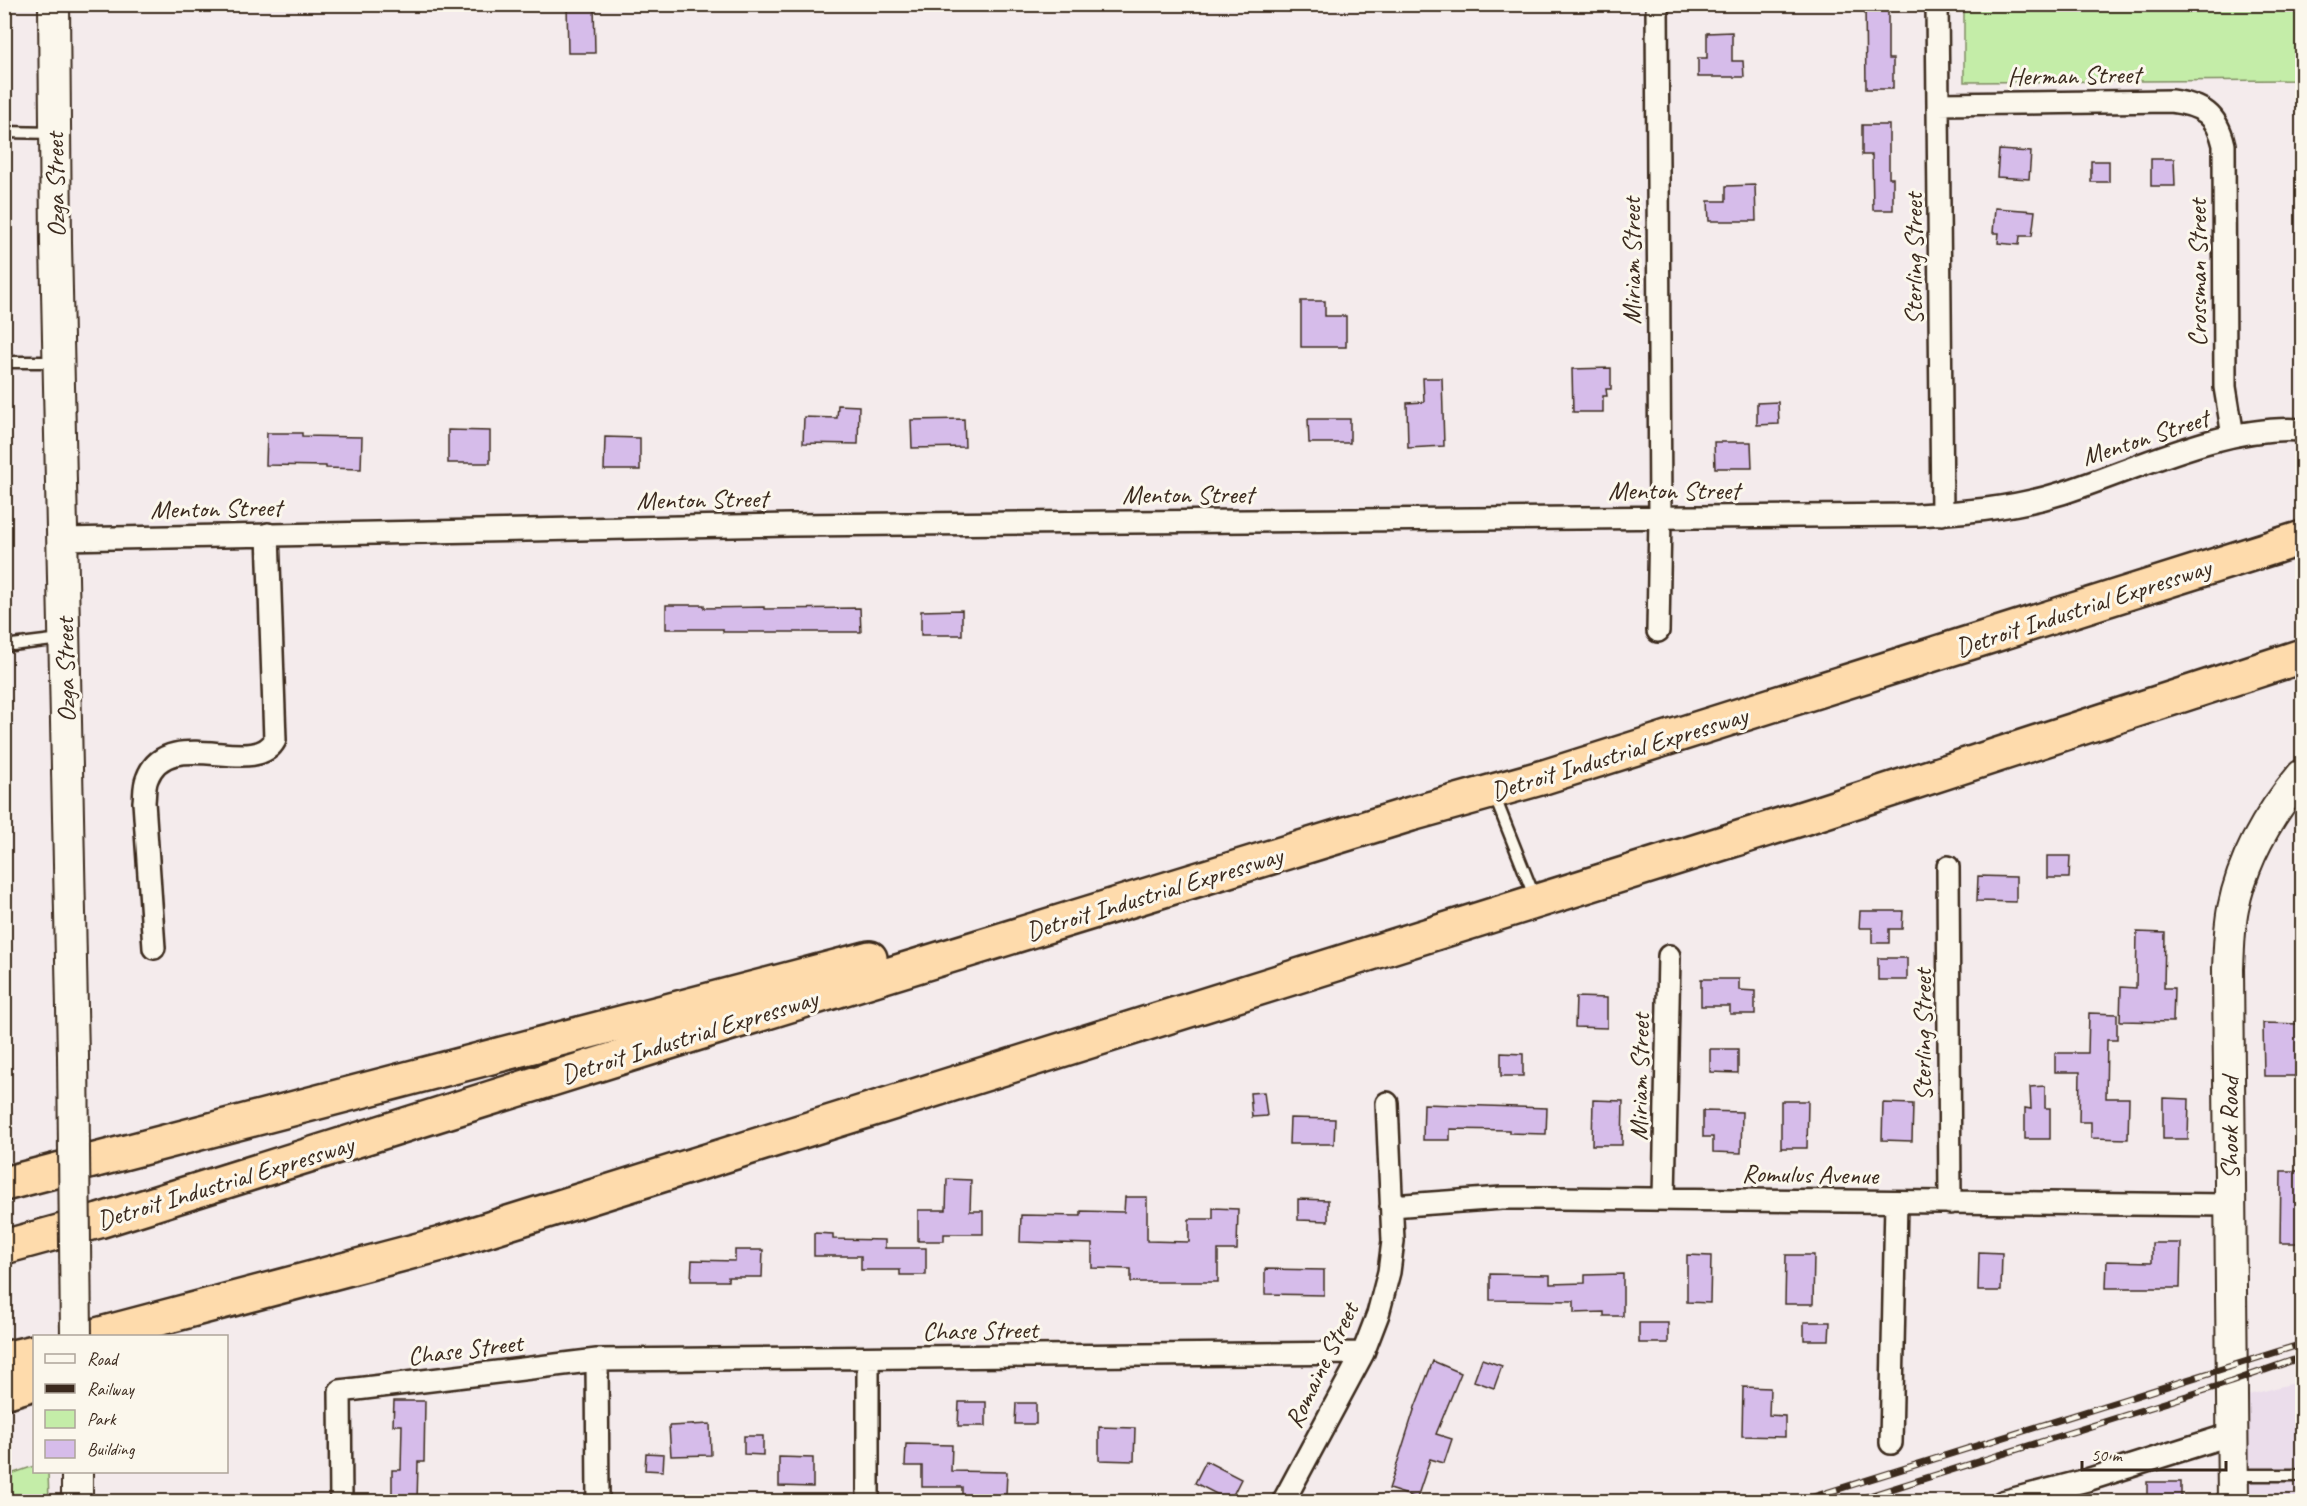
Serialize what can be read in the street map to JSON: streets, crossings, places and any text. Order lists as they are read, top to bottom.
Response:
{
  "streets": {
    "highway": ["Detroit Industrial Expressway"],
    "street": [
      "Herman Street",
      "Ozga Street",
      "Sterling Street",
      "Miriam Street",
      "Crossman Street",
      "Menton Street",
      "Shook Road",
      "Romulus Avenue",
      "Chase Street",
      "Romaine Street"
    ]
  },
  "crossings": [
    ["Herman Street", "Sterling Street"],
    ["Herman Street", "Crossman Street"],
    ["Ozga Street", "Menton Street"],
    ["Sterling Street", "Menton Street"],
    ["Sterling Street", "Romulus Avenue"],
    ["Miriam Street", "Menton Street"],
    ["Miriam Street", "Romulus Avenue"],
    ["Crossman Street", "Menton Street"],
    ["Shook Road", "Romulus Avenue"],
    ["Romulus Avenue", "Romaine Street"],
    ["Chase Street", "Romaine Street"]
  ],
  "legend": [
    "Road",
    "Railway",
    "Park",
    "Building"
  ],
  "scale_bar": "50 m"
}
